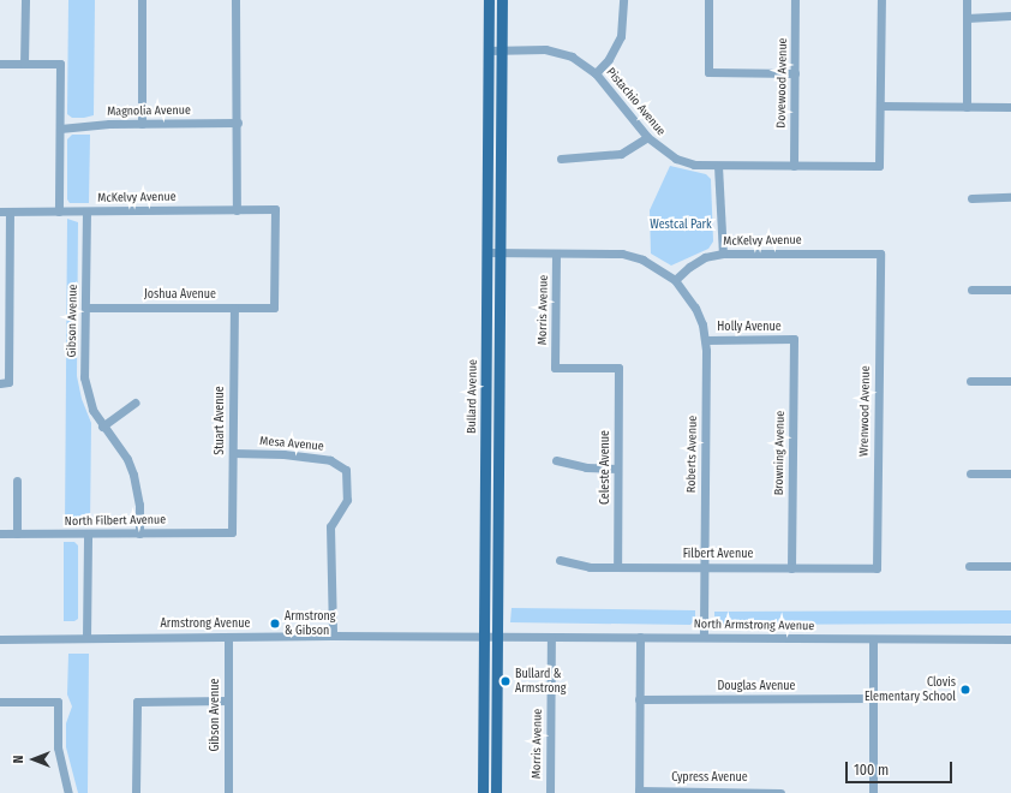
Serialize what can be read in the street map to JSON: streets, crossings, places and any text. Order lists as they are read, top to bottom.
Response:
{
  "streets": {
    "main road": ["Bullard Avenue"],
    "street": [
      "Dovewood Avenue",
      "Pistachio Avenue",
      "Magnolia Avenue",
      "McKelvy Avenue",
      "Joshua Avenue",
      "Morris Avenue",
      "Gibson Avenue",
      "Holly Avenue",
      "Wrenwood Avenue",
      "Stuart Avenue",
      "Mesa Avenue",
      "Browning Avenue",
      "Roberts Avenue",
      "Celeste Avenue",
      "North Filbert Avenue",
      "Filbert Avenue",
      "Armstrong Avenue",
      "North Armstrong Avenue",
      "Douglas Avenue",
      "Cypress Avenue"
    ]
  },
  "crossings": [
    ["Dovewood Avenue", "Pistachio Avenue"],
    ["Pistachio Avenue", "Bullard Avenue"],
    ["McKelvy Avenue", "Joshua Avenue"],
    ["McKelvy Avenue", "Gibson Avenue"],
    ["McKelvy Avenue", "Wrenwood Avenue"],
    ["McKelvy Avenue", "Roberts Avenue"],
    ["Joshua Avenue", "Gibson Avenue"],
    ["Joshua Avenue", "Stuart Avenue"],
    ["Morris Avenue", "Celeste Avenue"],
    ["Morris Avenue", "North Armstrong Avenue"],
    ["Gibson Avenue", "North Filbert Avenue"],
    ["Gibson Avenue", "Armstrong Avenue"],
    ["Holly Avenue", "Browning Avenue"],
    ["Holly Avenue", "Roberts Avenue"],
    ["Bullard Avenue", "Armstrong Avenue"],
    ["Wrenwood Avenue", "Filbert Avenue"],
    ["Stuart Avenue", "Mesa Avenue"],
    ["Stuart Avenue", "North Filbert Avenue"],
    ["Mesa Avenue", "Armstrong Avenue"],
    ["Browning Avenue", "Filbert Avenue"],
    ["Roberts Avenue", "Filbert Avenue"],
    ["Roberts Avenue", "North Armstrong Avenue"],
    ["Celeste Avenue", "Filbert Avenue"],
    ["Armstrong Avenue", "North Armstrong Avenue"],
    ["Douglas Avenue", "Cypress Avenue"]
  ],
  "parks": ["Westcal Park"],
  "places": ["Armstrong & Gibson", "Bullard & Armstrong", "Clovis Elementary School"],
  "scale_bar": "100 m",
  "north": "left"
}
